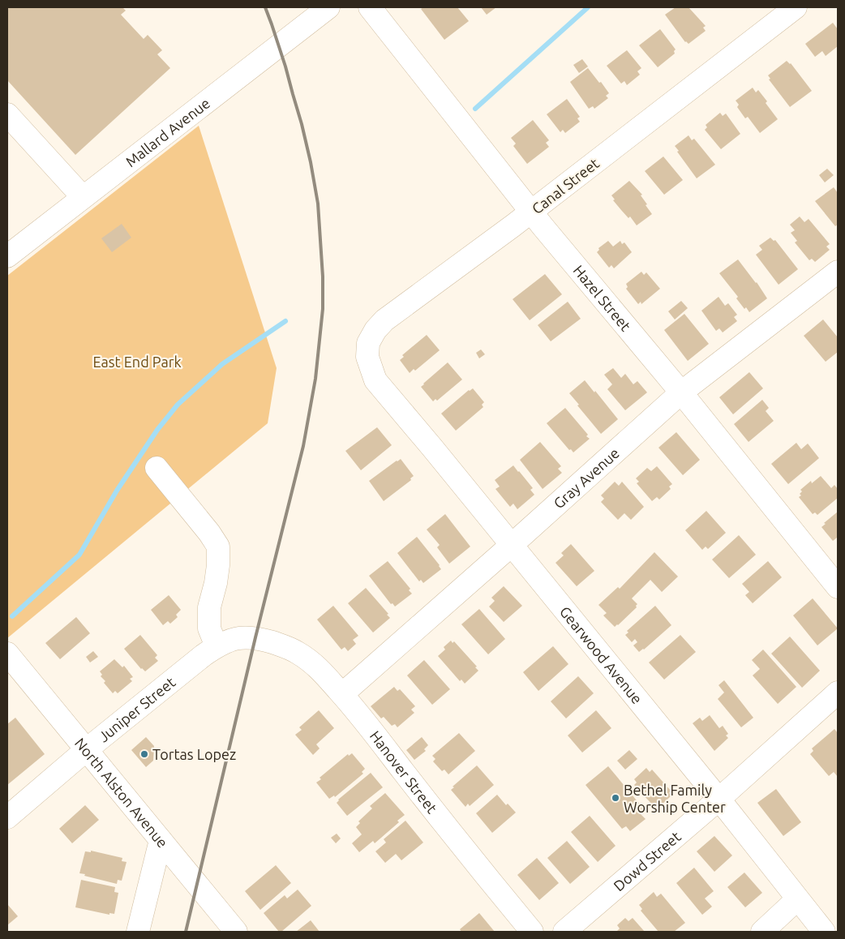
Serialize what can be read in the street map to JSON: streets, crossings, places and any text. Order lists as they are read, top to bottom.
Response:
{
  "streets": {
    "street": [
      "Mallard Avenue",
      "Canal Street",
      "Hazel Street",
      "Gray Avenue",
      "Gearwood Avenue",
      "Juniper Street",
      "Hanover Street",
      "North Alston Avenue",
      "Dowd Street"
    ]
  },
  "crossings": [
    ["Canal Street", "Hazel Street"],
    ["Canal Street", "Gearwood Avenue"],
    ["Hazel Street", "Gray Avenue"],
    ["Gray Avenue", "Gearwood Avenue"],
    ["Gray Avenue", "Hanover Street"],
    ["Gearwood Avenue", "Dowd Street"],
    ["Juniper Street", "Hanover Street"],
    ["Juniper Street", "North Alston Avenue"]
  ],
  "parks": ["East End Park"],
  "places": ["Tortas Lopez", "Bethel Family Worship Center"]
}
